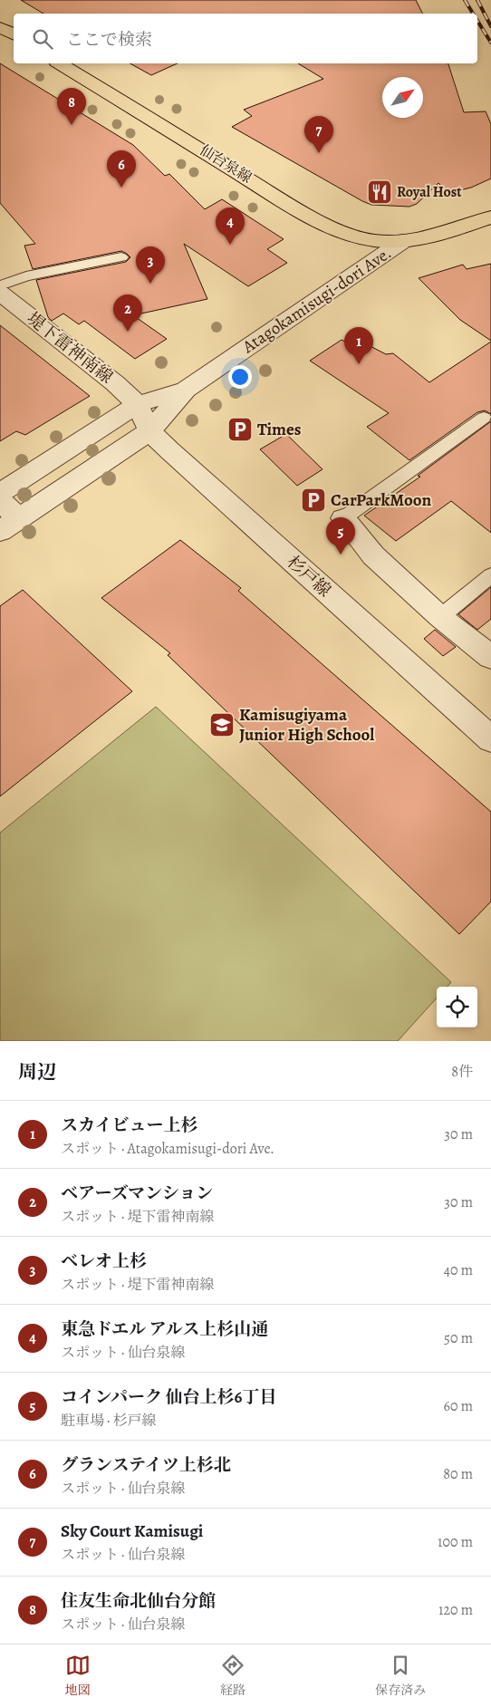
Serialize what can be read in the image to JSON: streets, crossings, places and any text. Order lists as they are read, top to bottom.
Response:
{
  "streets": {
    "main road": ["仙台泉線"],
    "street": ["Atagokamisugi-dori Ave.", "堤下雷神南線", "杉戸線"]
  },
  "crossings": [
    ["仙台泉線", "Atagokamisugi-dori Ave."],
    ["Atagokamisugi-dori Ave.", "堤下雷神南線"],
    ["Atagokamisugi-dori Ave.", "杉戸線"],
    ["堤下雷神南線", "杉戸線"]
  ],
  "places": {
    "restaurant": ["Royal Host"],
    "parking": ["Times", "CarParkMoon"],
    "school or university": ["Kamisugiyama Junior High School"]
  },
  "north": "top right",
  "page": {
    "search": "ここで検索",
    "pins": [
      "8",
      "7",
      "6",
      "4",
      "3",
      "2",
      "1",
      "5"
    ],
    "heading": ["周辺", "8件"],
    "list": [
      {
        "mark": "1",
        "name": "スカイビュー上杉",
        "note": "スポット · Atagokamisugi-dori Ave.",
        "value": "30 m"
      },
      {
        "mark": "2",
        "name": "ベアーズマンション",
        "note": "スポット · 堤下雷神南線",
        "value": "30 m"
      },
      {
        "mark": "3",
        "name": "ベレオ上杉",
        "note": "スポット · 堤下雷神南線",
        "value": "40 m"
      },
      {
        "mark": "4",
        "name": "東急ドエル アルス上杉山通",
        "note": "スポット · 仙台泉線",
        "value": "50 m"
      },
      {
        "mark": "5",
        "name": "コインパーク 仙台上杉6丁目",
        "note": "駐車場 · 杉戸線",
        "value": "60 m"
      },
      {
        "mark": "6",
        "name": "グランステイツ上杉北",
        "note": "スポット · 仙台泉線",
        "value": "80 m"
      },
      {
        "mark": "7",
        "name": "Sky Court Kamisugi",
        "note": "スポット · 仙台泉線",
        "value": "100 m"
      },
      {
        "mark": "8",
        "name": "住友生命北仙台分館",
        "note": "スポット · 仙台泉線",
        "value": "120 m"
      }
    ],
    "nav": ["地図", "経路", "保存済み"]
  }
}
